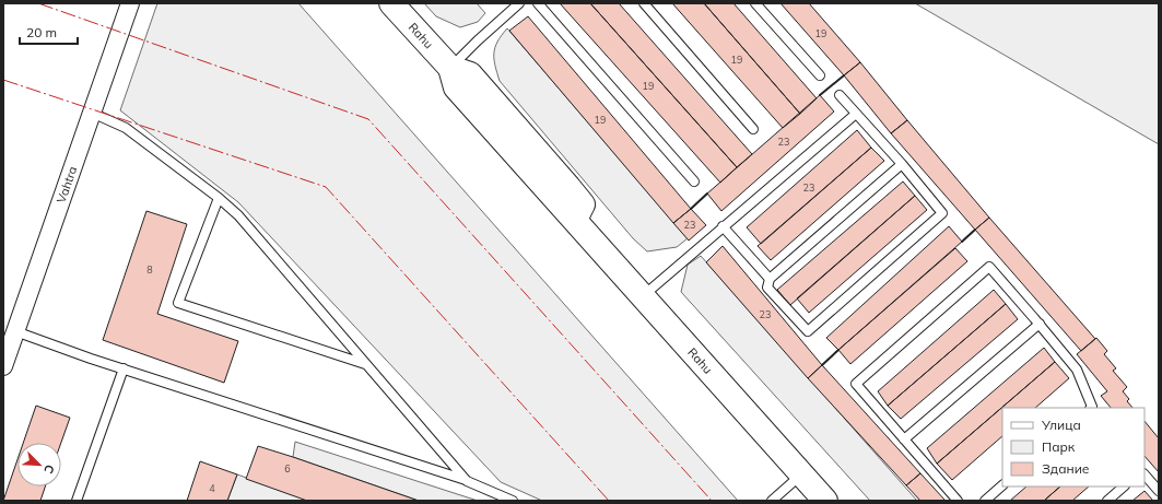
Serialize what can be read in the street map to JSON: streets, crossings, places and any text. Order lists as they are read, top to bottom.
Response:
{
  "streets": {
    "highway": ["Rahu"],
    "street": ["Vahtra"]
  },
  "house_numbers": [
    "19",
    "19",
    "19",
    "19",
    "23",
    "23",
    "23",
    "8",
    "23",
    "6",
    "4"
  ],
  "legend": ["Улица", "Парк", "Здание"],
  "scale_bar": "20 m",
  "north": "bottom right"
}
